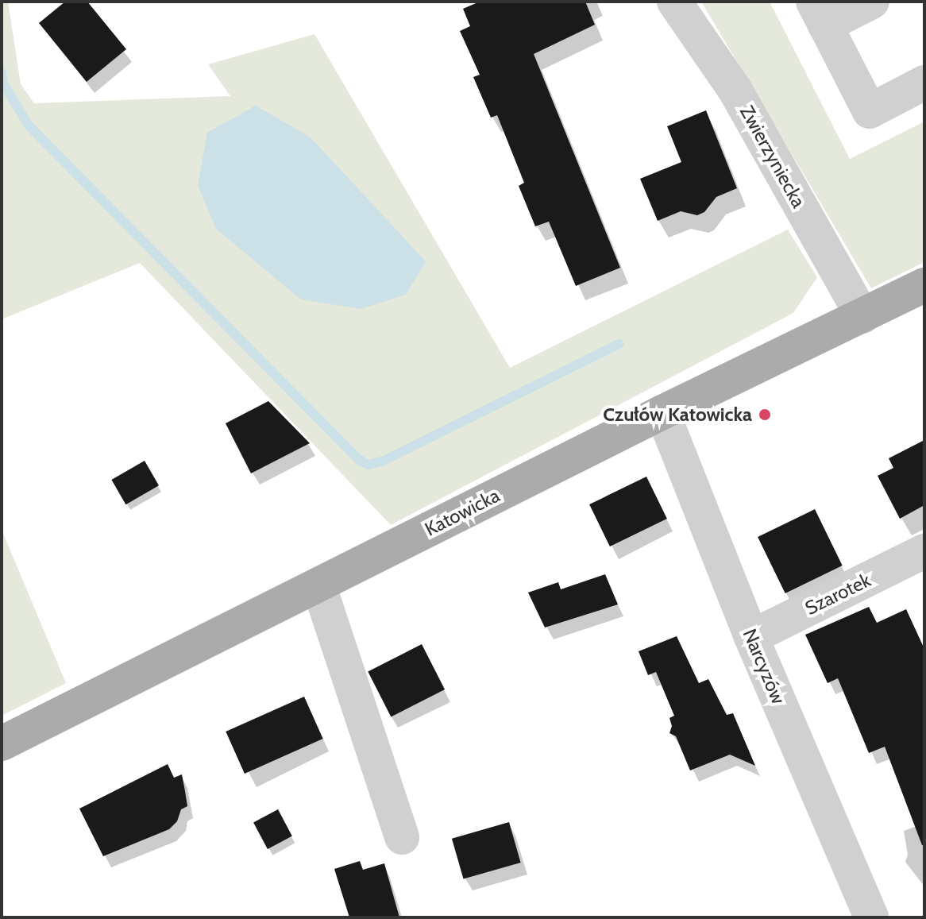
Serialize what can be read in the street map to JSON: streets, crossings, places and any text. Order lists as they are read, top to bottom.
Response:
{
  "streets": {
    "main road": ["Katowicka"],
    "street": ["Zwierzyniecka", "Szarotek", "Narcyzów"]
  },
  "crossings": [
    ["Zwierzyniecka", "Katowicka"],
    ["Katowicka", "Narcyzów"],
    ["Szarotek", "Narcyzów"]
  ],
  "places": ["Czułów Katowicka"]
}
